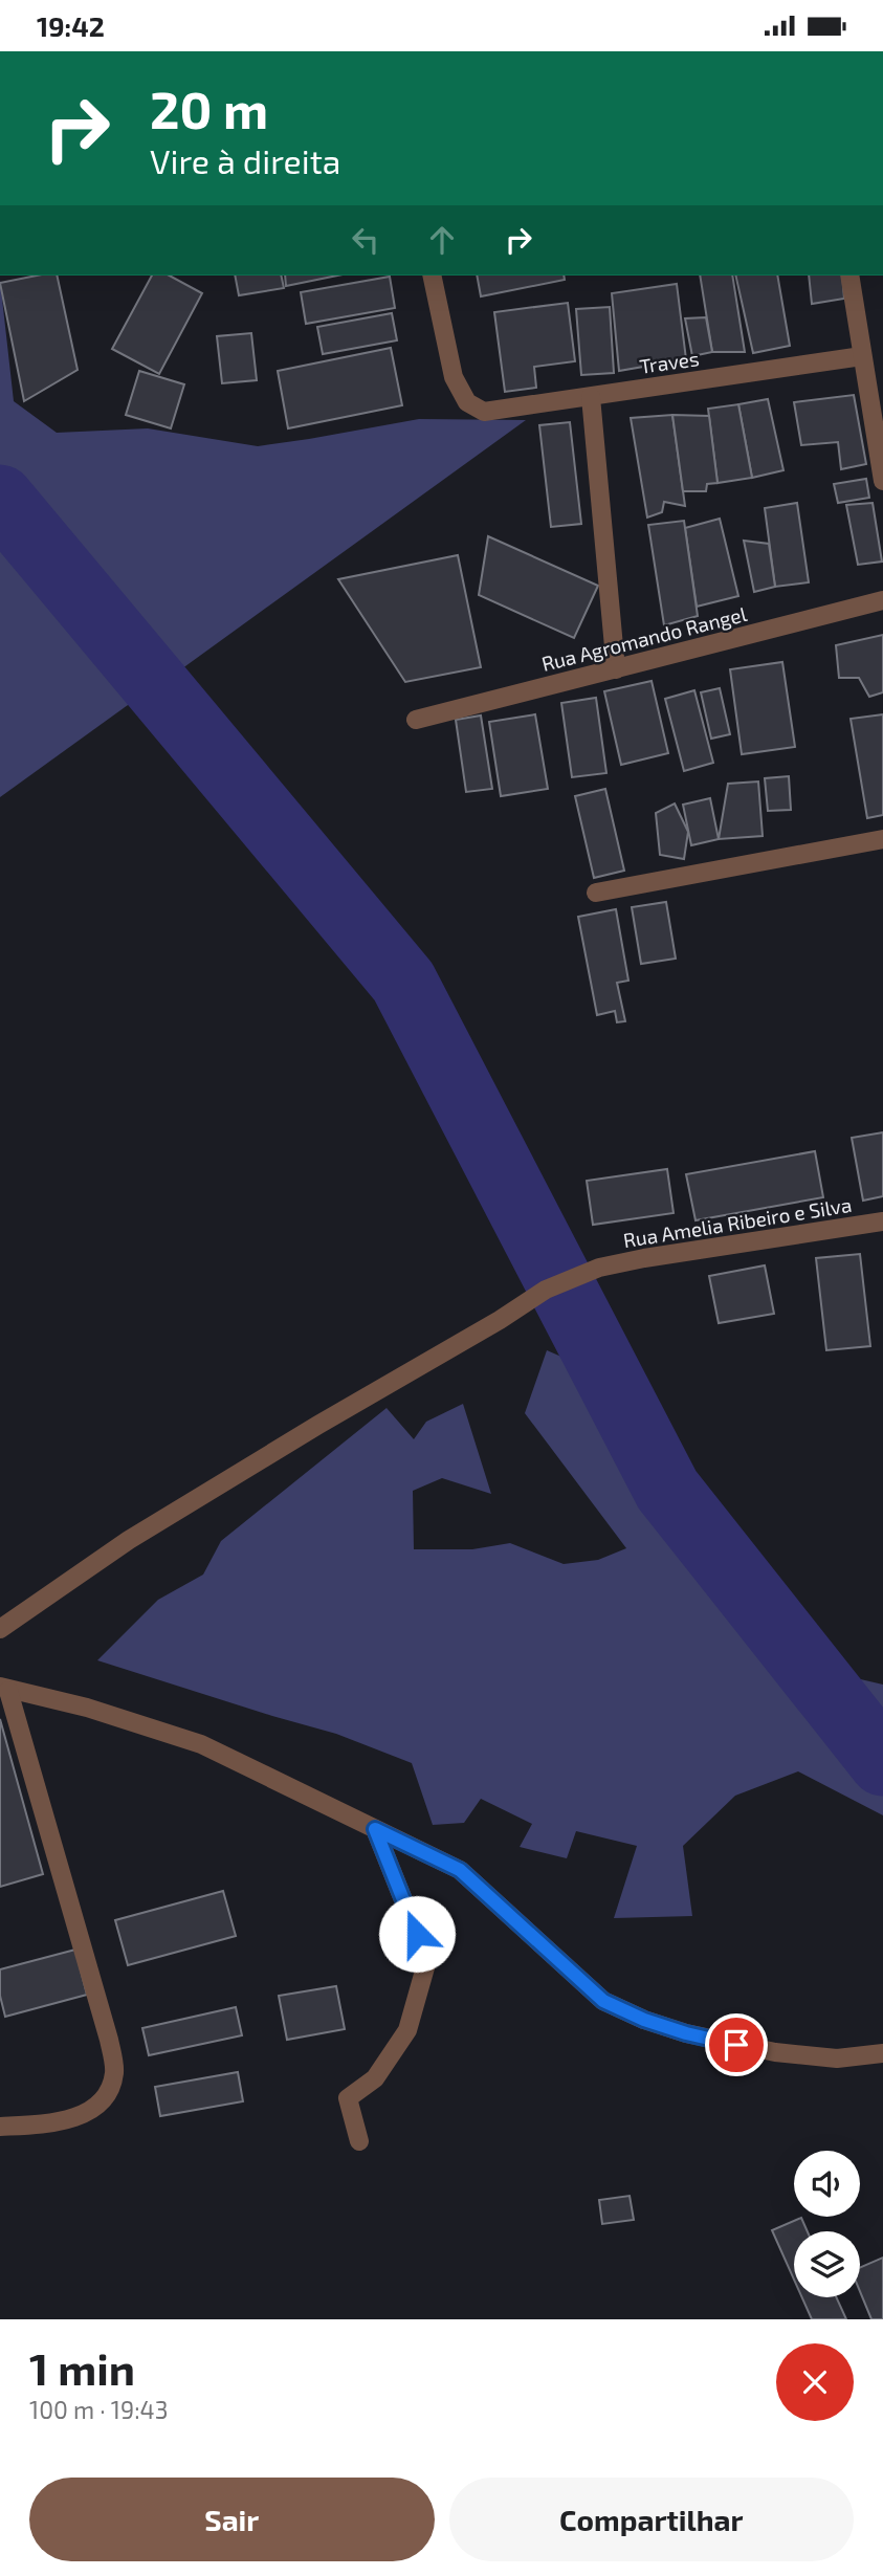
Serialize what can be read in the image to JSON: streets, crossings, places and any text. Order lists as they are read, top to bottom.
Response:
{
  "streets": {
    "street": ["Traves", "Rua Agromando Rangel", "Rua Amelia Ribeiro e Silva"]
  },
  "page": {
    "status": "19:42",
    "turn": ["20 m", "Vire à direita"],
    "heading": ["1 min", "100 m · 19:43"],
    "buttons": ["Sair", "Compartilhar"]
  }
}
